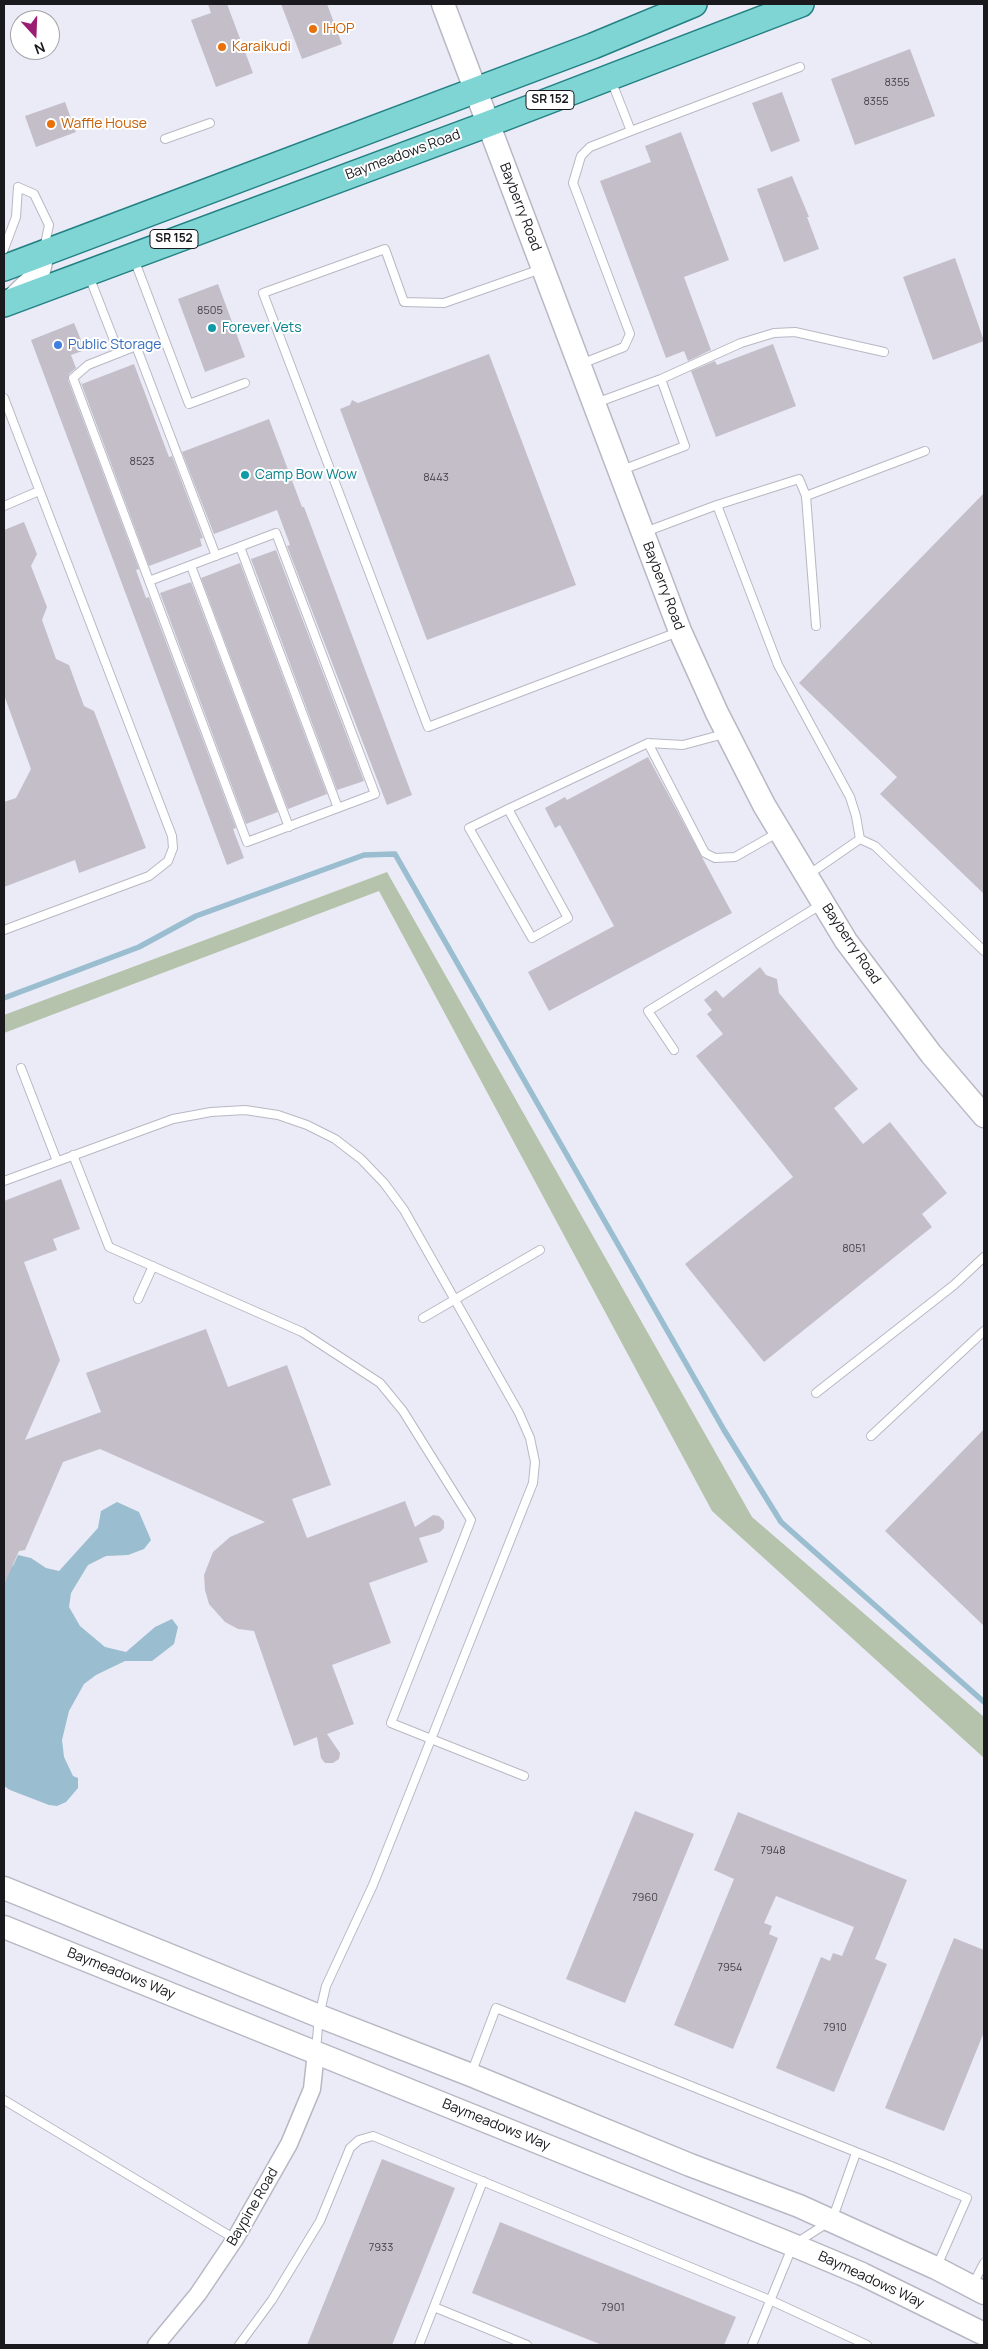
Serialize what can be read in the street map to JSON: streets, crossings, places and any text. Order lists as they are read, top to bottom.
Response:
{
  "streets": {
    "main road": ["SR 152", "Baymeadows Road"],
    "street": ["Bayberry Road", "Baymeadows Way", "Baypine Road"]
  },
  "crossings": [
    ["SR 152", "Bayberry Road"],
    ["Baymeadows Road", "Bayberry Road"],
    ["Baymeadows Way", "Baypine Road"]
  ],
  "places": [
    "IHOP",
    "Karaikudi",
    "Waffle House",
    "Forever Vets",
    "Public Storage",
    "Camp Bow Wow"
  ],
  "house_numbers": [
    "8355",
    "8355",
    "8505",
    "8523",
    "8443",
    "8051",
    "7948",
    "7960",
    "7954",
    "7910",
    "7933",
    "7901"
  ],
  "north": "bottom"
}
